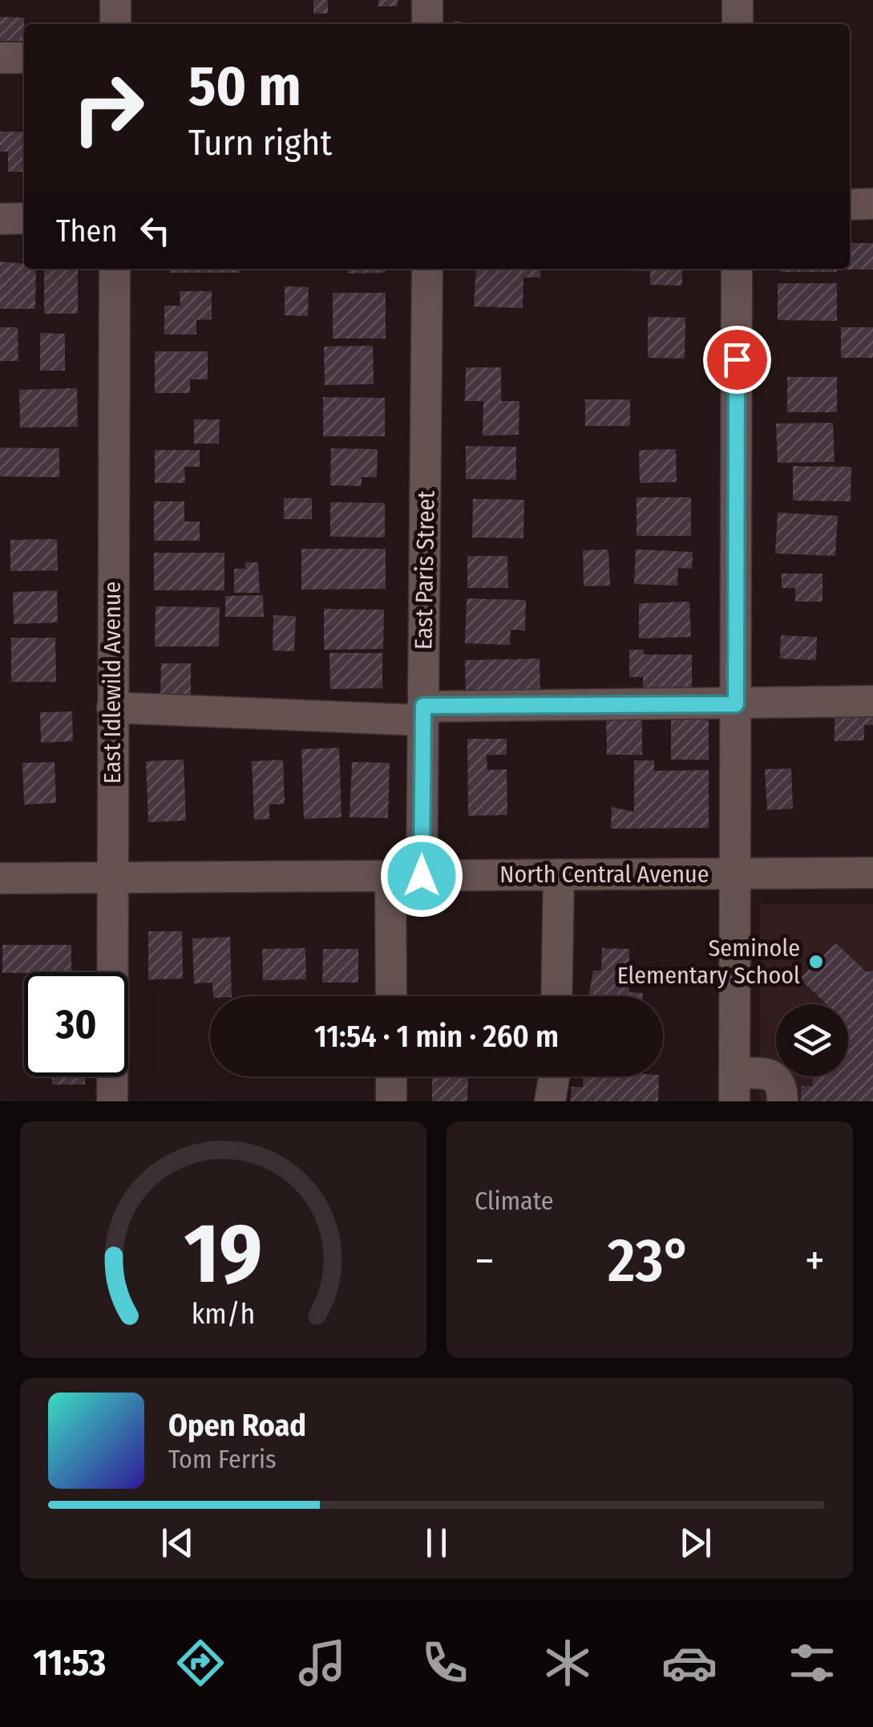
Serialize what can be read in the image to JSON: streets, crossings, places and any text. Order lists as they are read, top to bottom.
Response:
{
  "streets": {
    "street": ["East Paris Street", "East Idlewild Avenue", "North Central Avenue"]
  },
  "crossings": [
    ["East Paris Street", "North Central Avenue"],
    ["East Idlewild Avenue", "North Central Avenue"]
  ],
  "places": ["Seminole Elementary School"],
  "page": {
    "turn": ["50 m", "Turn right"],
    "then": "Then",
    "limit": "30",
    "trip": "11:54 · 1 min · 260 m",
    "tile": "Climate",
    "heat": ["−", "23°", "+"],
    "song": ["Open Road", "Tom Ferris"],
    "tabs": "11:53",
    "gauge": ["19", "km/h"]
  }
}
